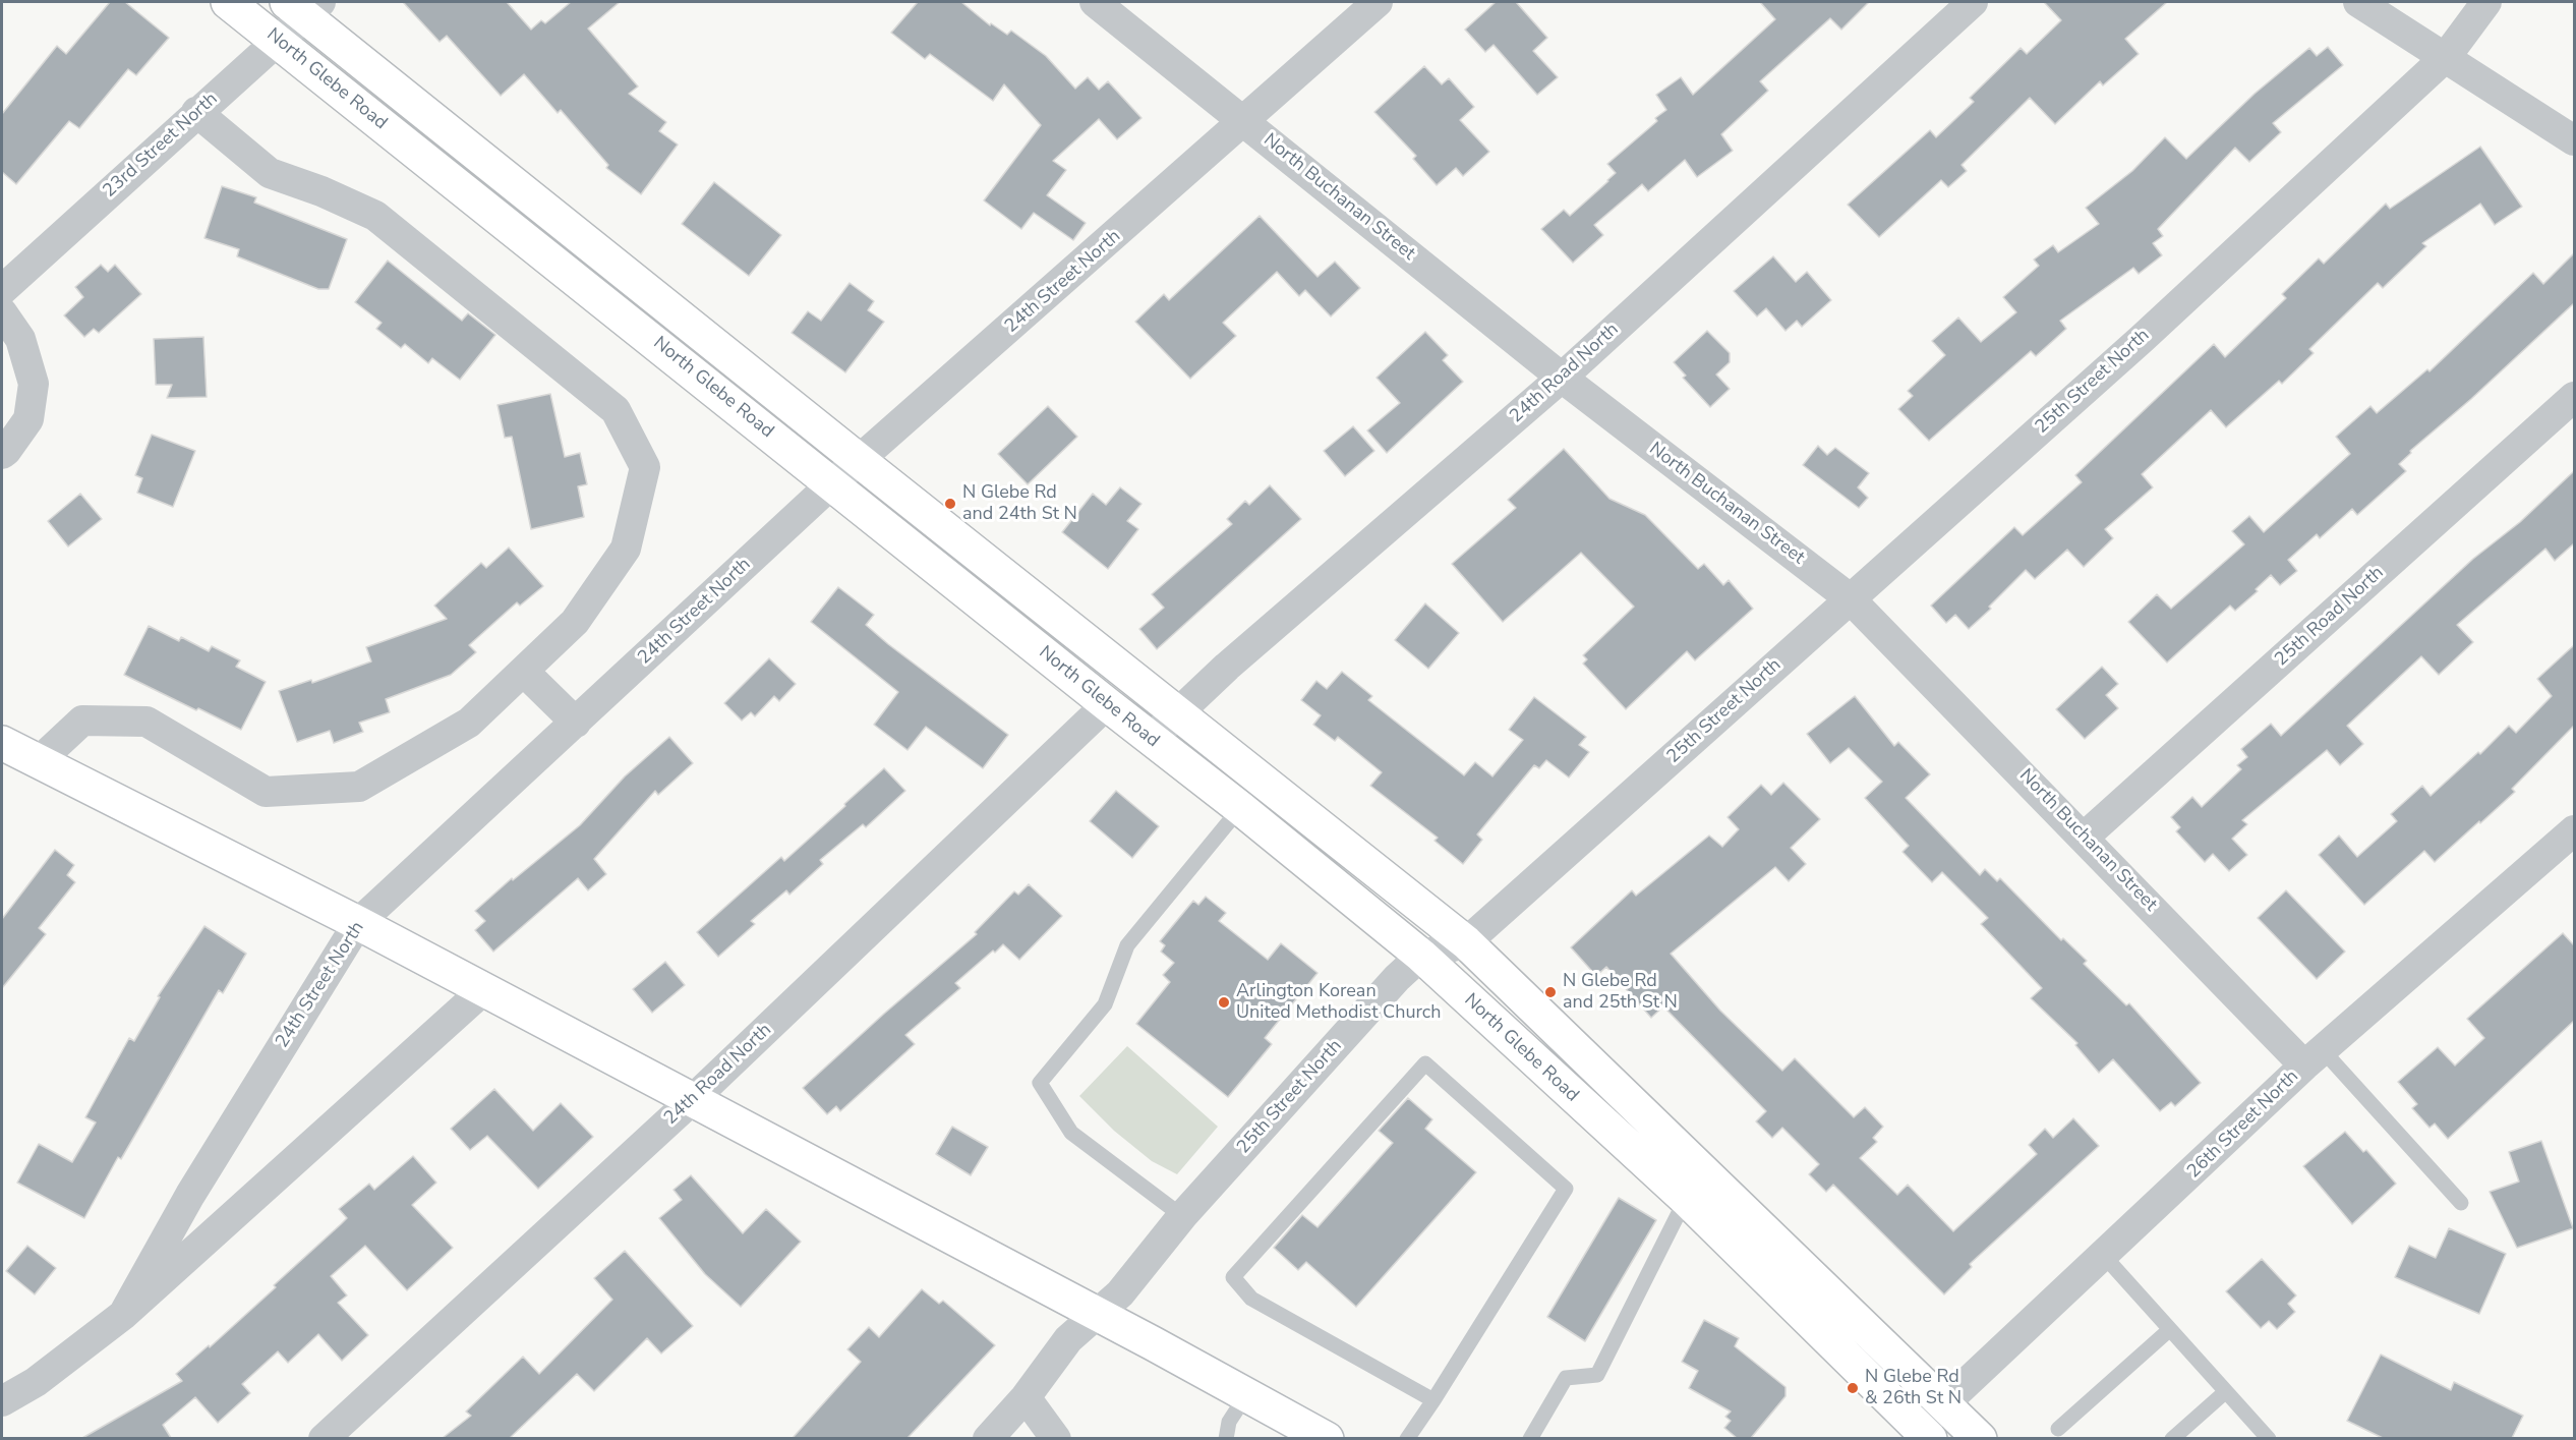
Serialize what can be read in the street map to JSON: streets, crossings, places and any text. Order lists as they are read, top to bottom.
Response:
{
  "streets": {
    "main road": ["North Glebe Road"],
    "street": [
      "23rd Street North",
      "North Buchanan Street",
      "24th Street North",
      "24th Road North",
      "25th Street North",
      "25th Road North",
      "26th Street North"
    ]
  },
  "crossings": [
    ["North Glebe Road", "23rd Street North"],
    ["North Glebe Road", "24th Street North"],
    ["North Glebe Road", "24th Road North"],
    ["North Glebe Road", "25th Street North"],
    ["North Glebe Road", "26th Street North"],
    ["North Buchanan Street", "24th Street North"],
    ["North Buchanan Street", "24th Road North"],
    ["North Buchanan Street", "25th Street North"],
    ["North Buchanan Street", "25th Road North"],
    ["North Buchanan Street", "26th Street North"]
  ],
  "places": [
    "N Glebe Rd and 24th St N",
    "N Glebe Rd and 25th St N",
    "Arlington Korean United Methodist Church",
    "N Glebe Rd & 26th St N"
  ]
}
